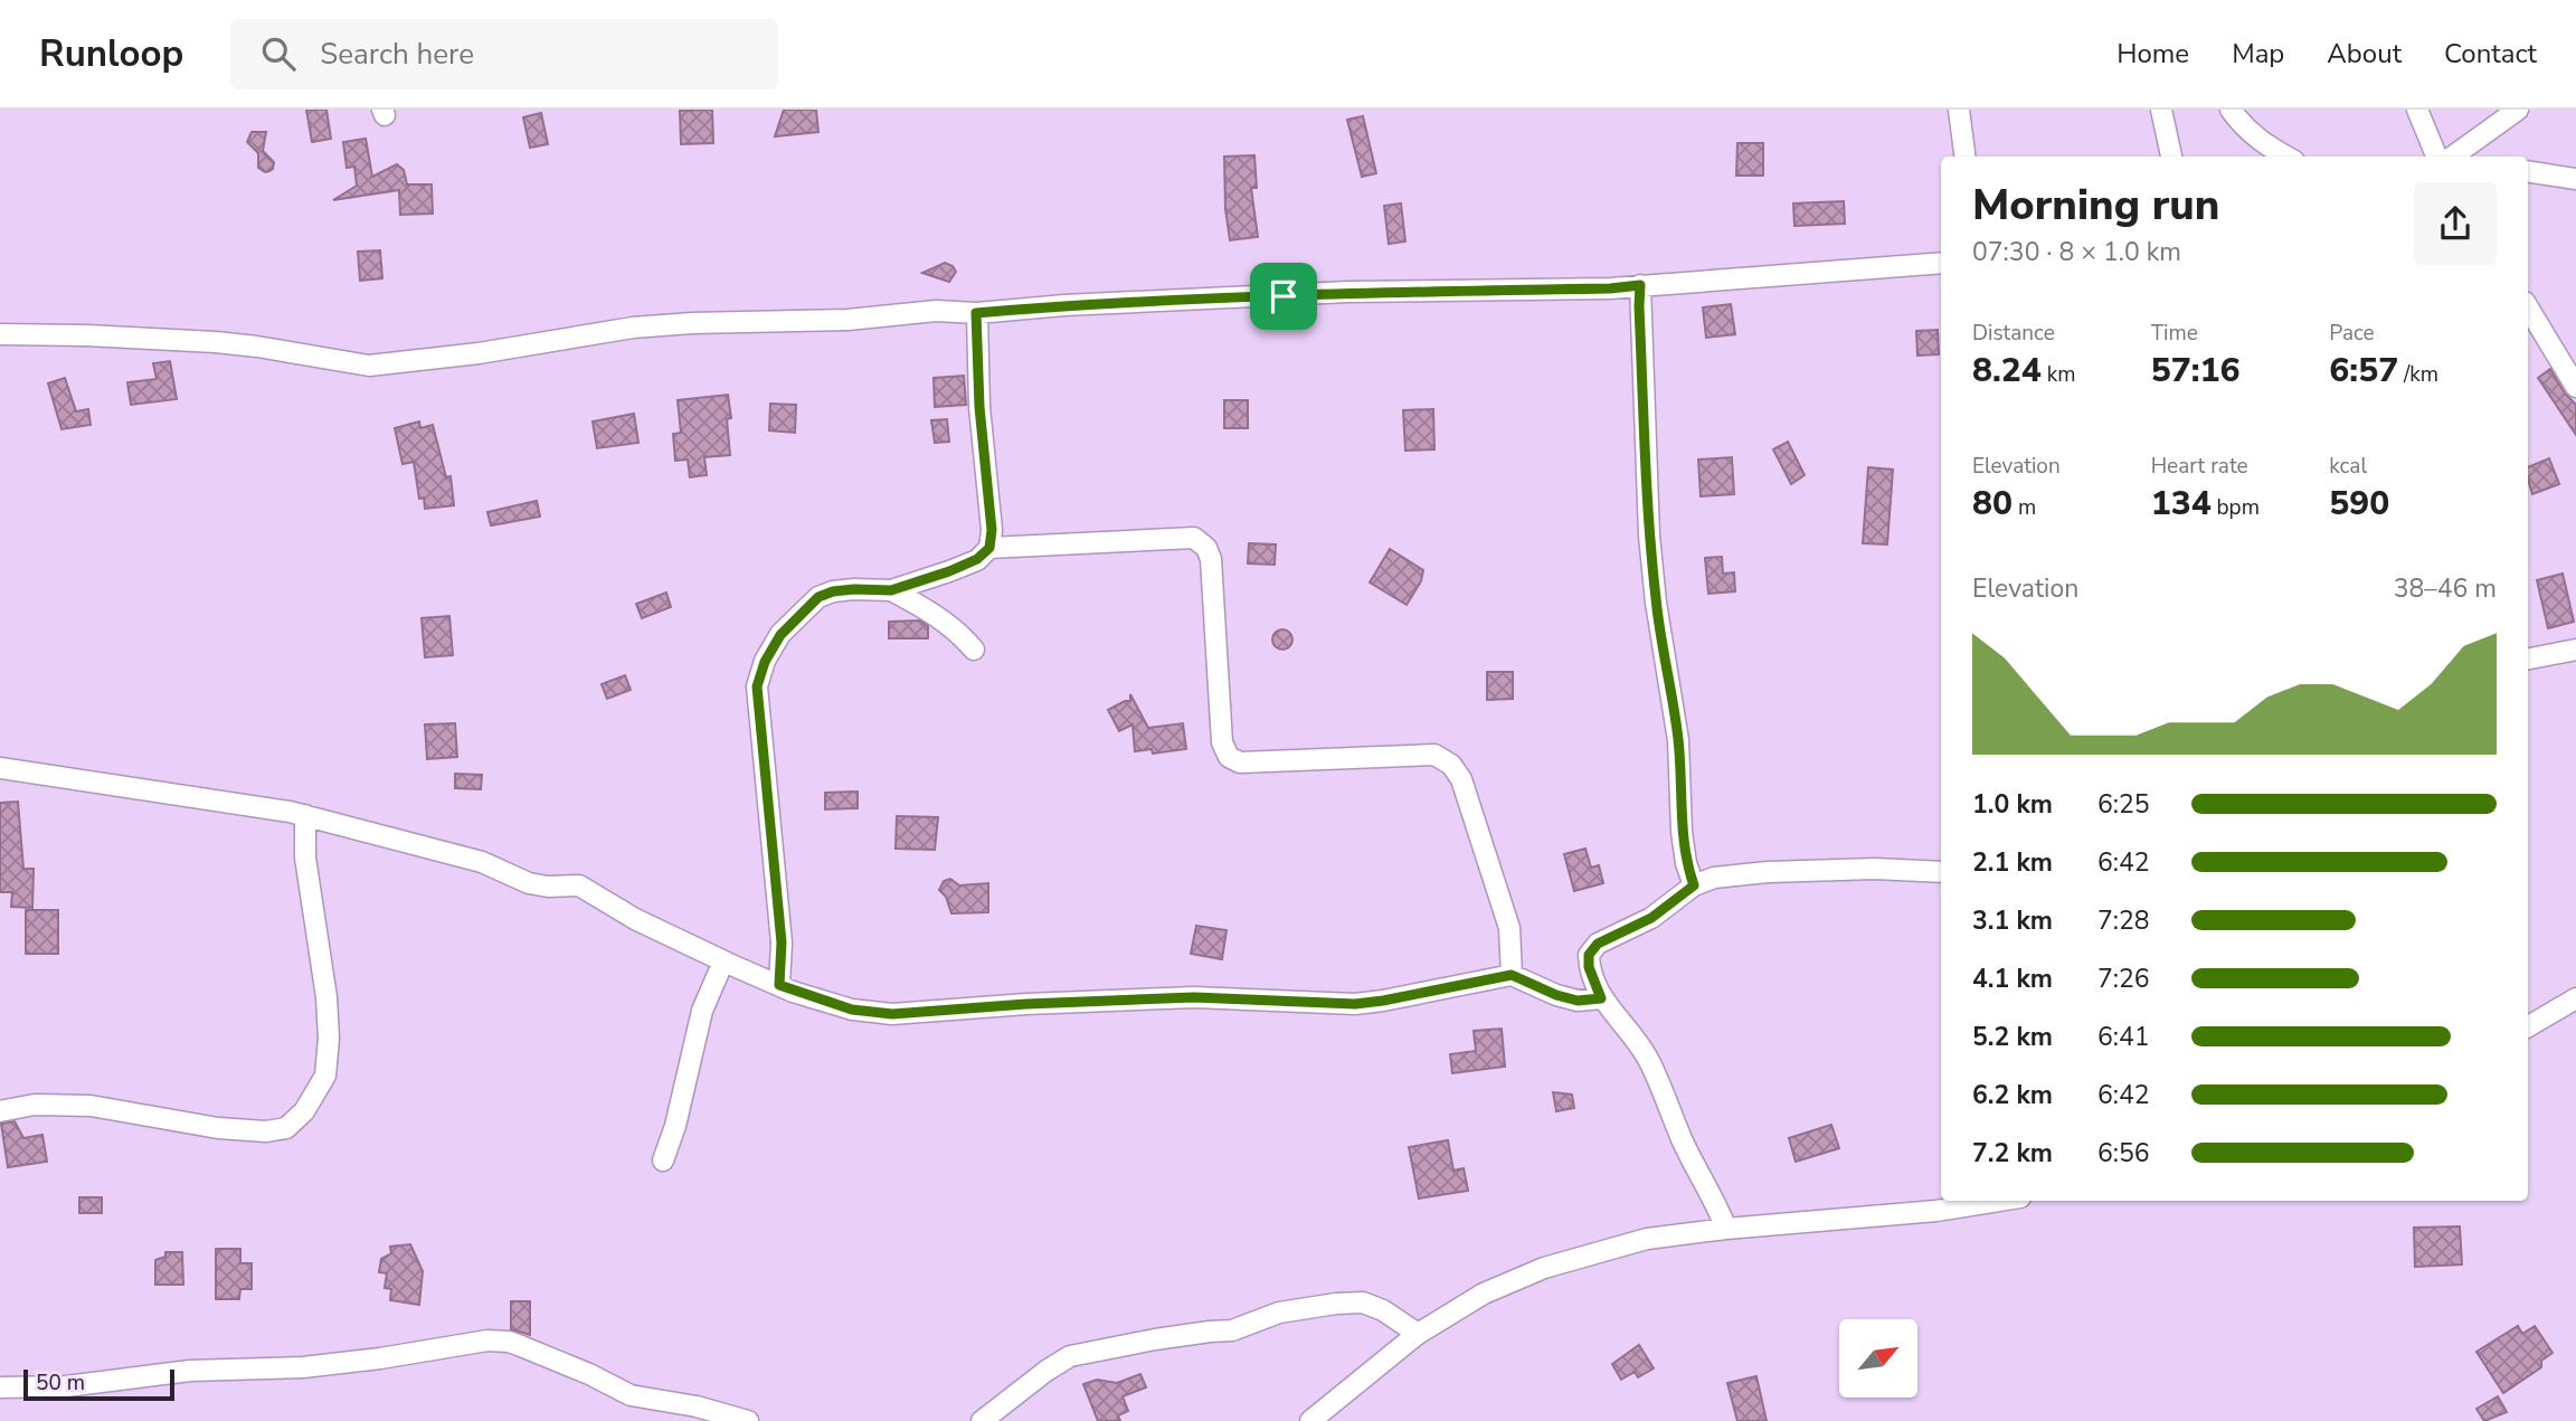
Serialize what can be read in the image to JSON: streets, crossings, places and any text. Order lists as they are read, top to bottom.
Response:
{
  "scale_bar": "50 m",
  "north": "top right",
  "page": {
    "header": "Runloop",
    "search": "Search here",
    "nav": [
      "Home",
      "Map",
      "About",
      "Contact"
    ],
    "heading": ["Morning run", "07:30 · 8 × 1.0 km"],
    "stats": [
      ["Distance", "8.24 km"],
      ["Time", "57:16"],
      ["Pace", "6:57 /km"],
      ["Elevation", "80 m"],
      ["Heart rate", "134 bpm"],
      ["kcal", "590"]
    ],
    "chart": ["Elevation", "38–46 m"],
    "list": [
      {
        "name": "1.0 km",
        "note": "6:25"
      },
      {
        "name": "2.1 km",
        "note": "6:42"
      },
      {
        "name": "3.1 km",
        "note": "7:28"
      },
      {
        "name": "4.1 km",
        "note": "7:26"
      },
      {
        "name": "5.2 km",
        "note": "6:41"
      },
      {
        "name": "6.2 km",
        "note": "6:42"
      },
      {
        "name": "7.2 km",
        "note": "6:56"
      }
    ],
    "scale": "50 m"
  }
}
